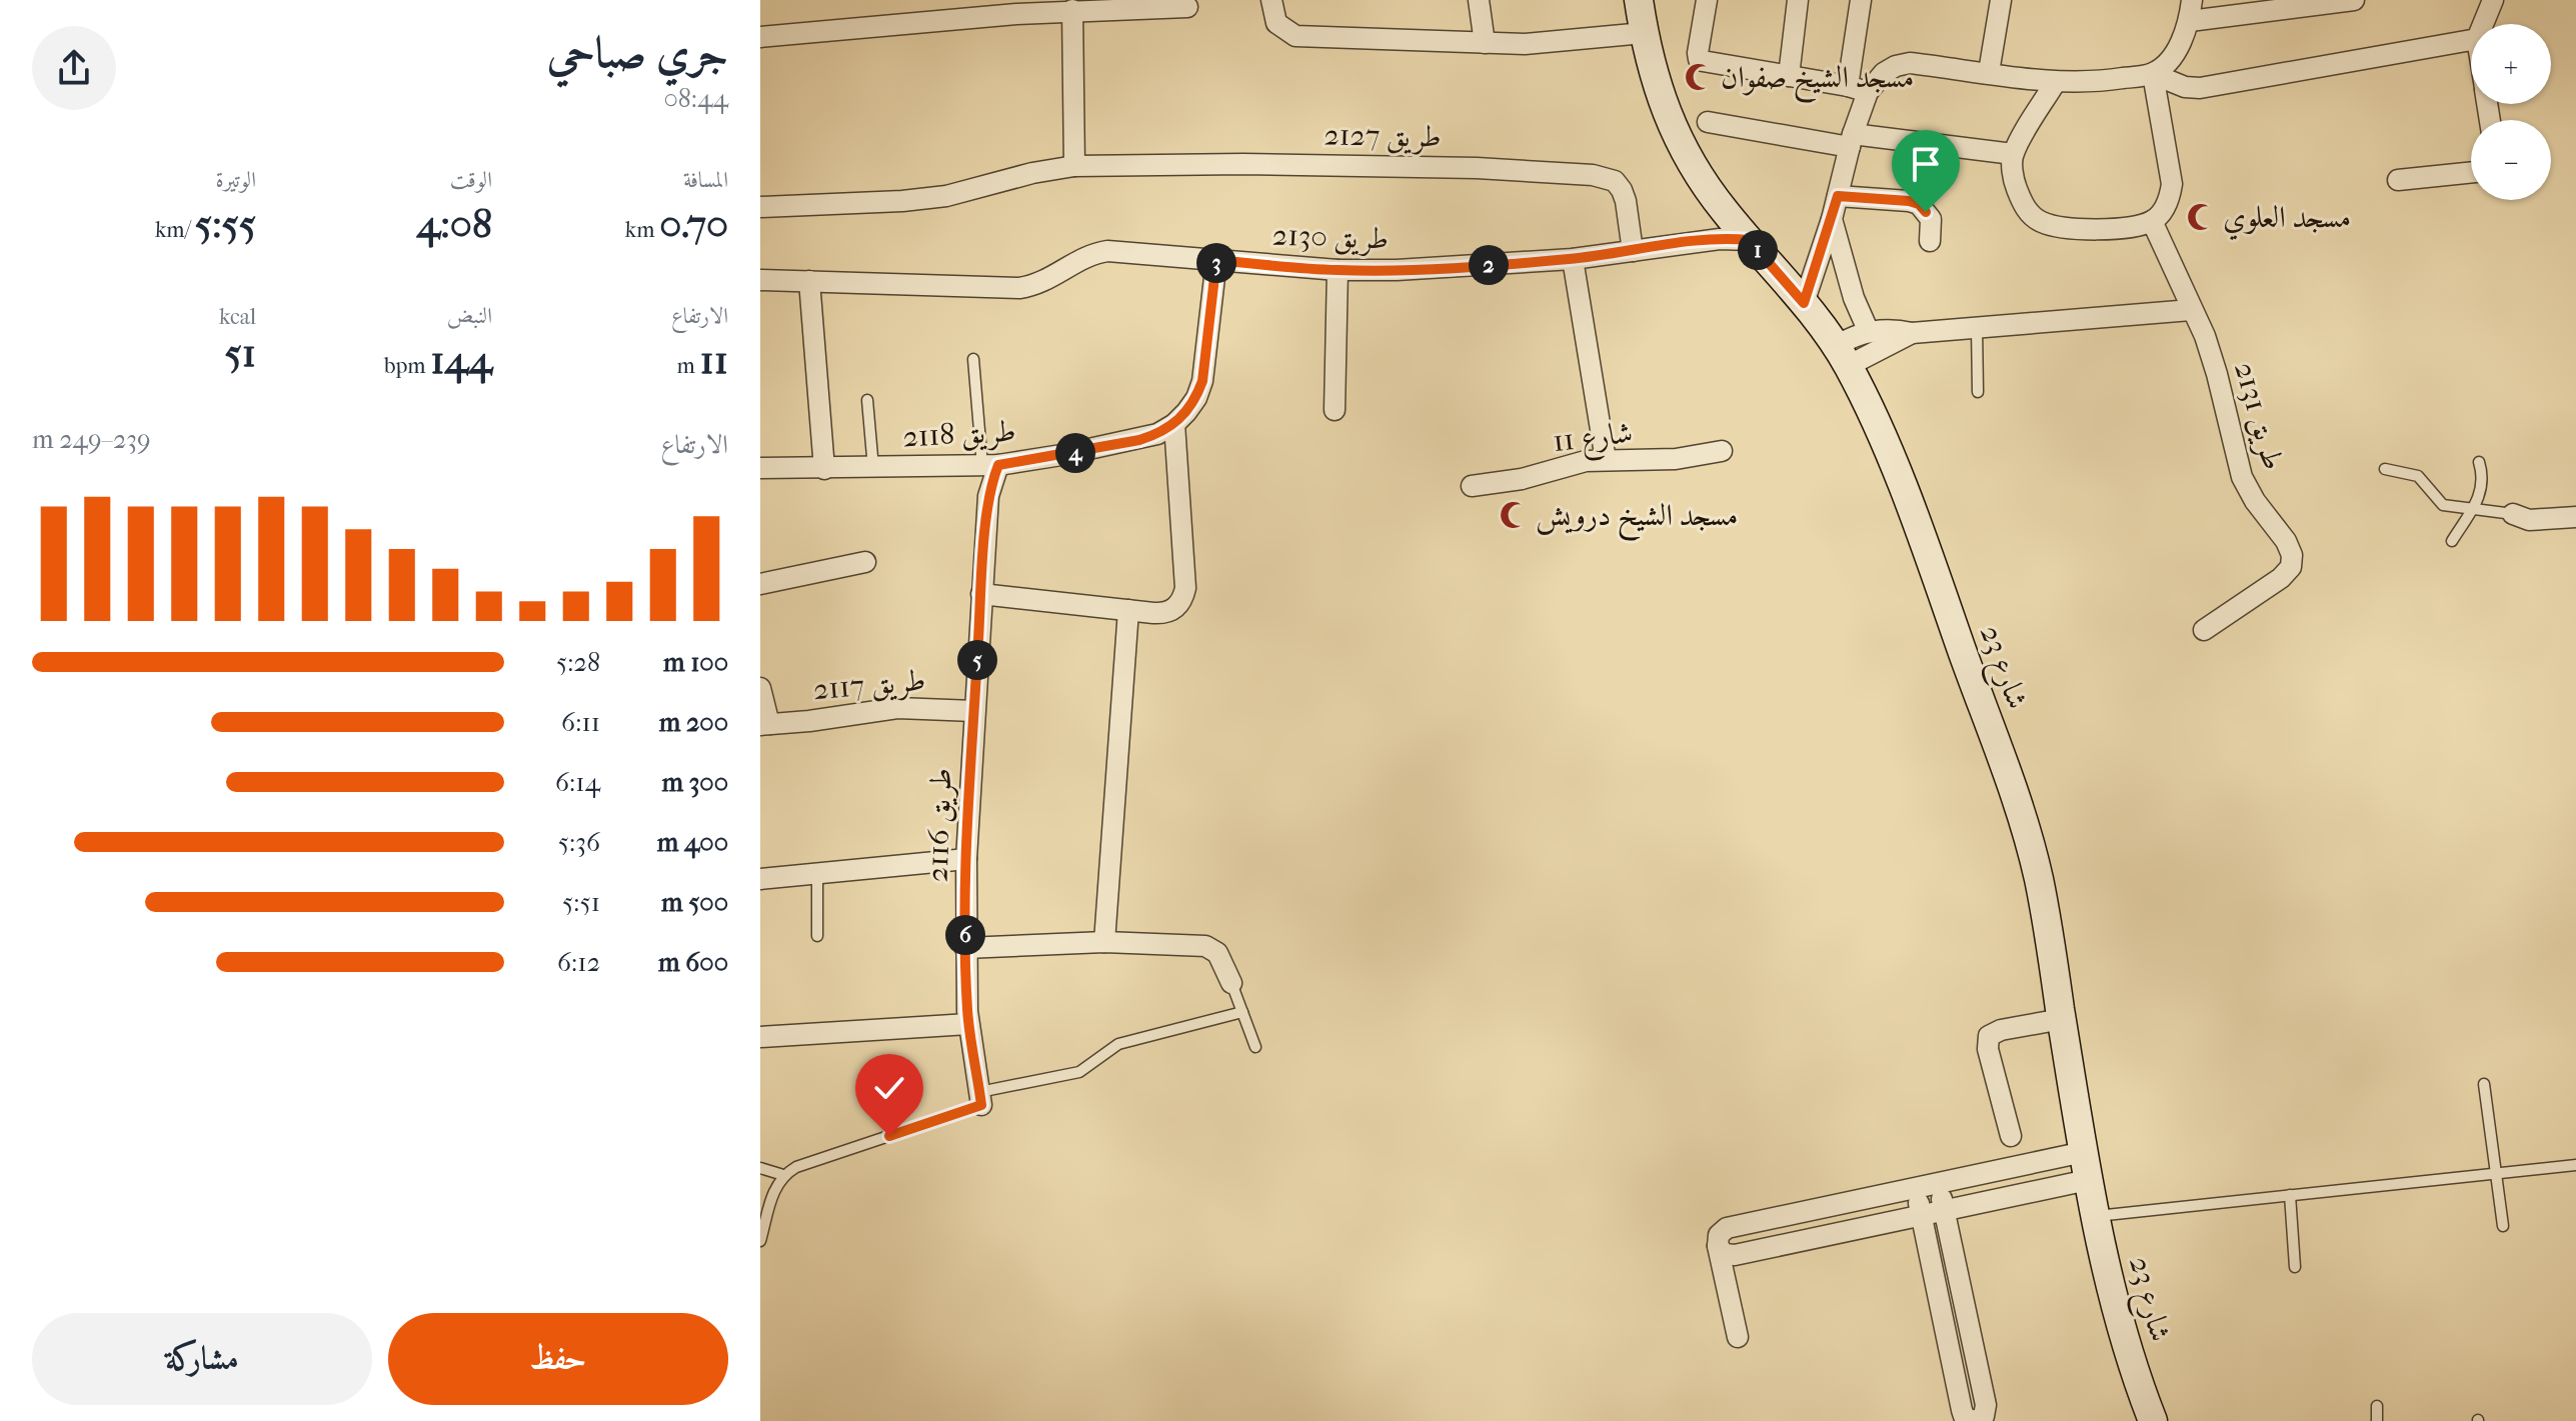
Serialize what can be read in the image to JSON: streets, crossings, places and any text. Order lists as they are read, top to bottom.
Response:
{
  "streets": {
    "street": [
      "طريق 2127",
      "طريق 2130",
      "طريق 2131",
      "طريق 2118",
      "شارع 11",
      "شارع 23",
      "طريق 2117",
      "طريق 2116"
    ]
  },
  "crossings": [
    ["طريق 2127", "طريق 2130"],
    ["طريق 2130", "طريق 2118"],
    ["طريق 2130", "شارع 23"],
    ["طريق 2118", "طريق 2116"],
    ["طريق 2117", "طريق 2116"]
  ],
  "places": {
    "mosque": ["مسجد الشيخ صفوان", "مسجد العلوي", "مسجد الشيخ درويش"]
  },
  "page": {
    "heading": ["جري صباحي", "08:44"],
    "map_buttons": ["+", "−"],
    "stats": [
      ["المسافة", "0.70 km"],
      ["الوقت", "4:08"],
      ["الوتيرة", "5:55 /km"],
      ["الارتفاع", "11 m"],
      ["النبض", "144 bpm"],
      ["kcal", "51"]
    ],
    "pins": [
      "1",
      "3",
      "2",
      "4",
      "5",
      "6"
    ],
    "chart": ["الارتفاع", "239–249 m"],
    "list": [
      {
        "name": "100 m",
        "note": "5:28"
      },
      {
        "name": "200 m",
        "note": "6:11"
      },
      {
        "name": "300 m",
        "note": "6:14"
      },
      {
        "name": "400 m",
        "note": "5:36"
      },
      {
        "name": "500 m",
        "note": "5:51"
      },
      {
        "name": "600 m",
        "note": "6:12"
      }
    ],
    "buttons": ["حفظ", "مشاركة"]
  }
}
